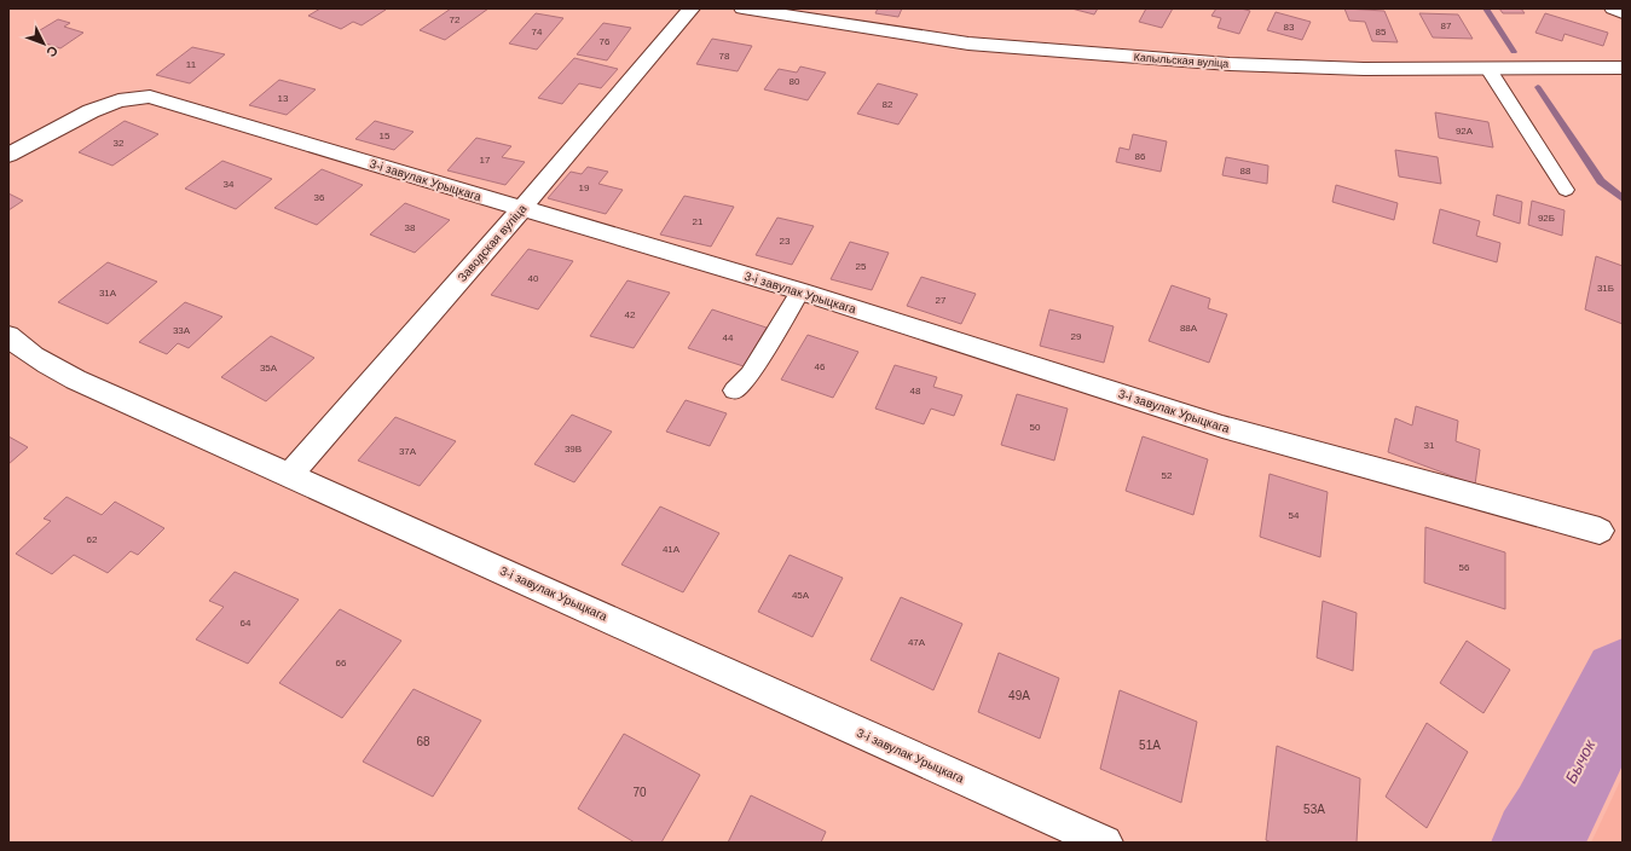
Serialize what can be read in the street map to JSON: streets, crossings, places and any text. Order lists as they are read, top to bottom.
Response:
{
  "streets": {
    "street": ["Капыльская вуліца", "3-і завулак Урыцкага", "Заводская вуліца"]
  },
  "crossings": [
    ["3-і завулак Урыцкага", "Заводская вуліца"]
  ],
  "water": ["Бычок"],
  "house_numbers": [
    "72",
    "87",
    "83",
    "74",
    "85",
    "76",
    "78",
    "11",
    "80",
    "13",
    "82",
    "92А",
    "15",
    "32",
    "86",
    "17",
    "88",
    "34",
    "19",
    "36",
    "92Б",
    "21",
    "38",
    "23",
    "25",
    "40",
    "31Б",
    "31А",
    "27",
    "42",
    "88А",
    "33А",
    "29",
    "44",
    "46",
    "35А",
    "48",
    "50",
    "31",
    "39В",
    "37А",
    "52",
    "54",
    "62",
    "41А",
    "56",
    "45А",
    "64",
    "47А",
    "66",
    "49А",
    "68",
    "51А",
    "70",
    "53А"
  ],
  "north": "bottom right"
}
